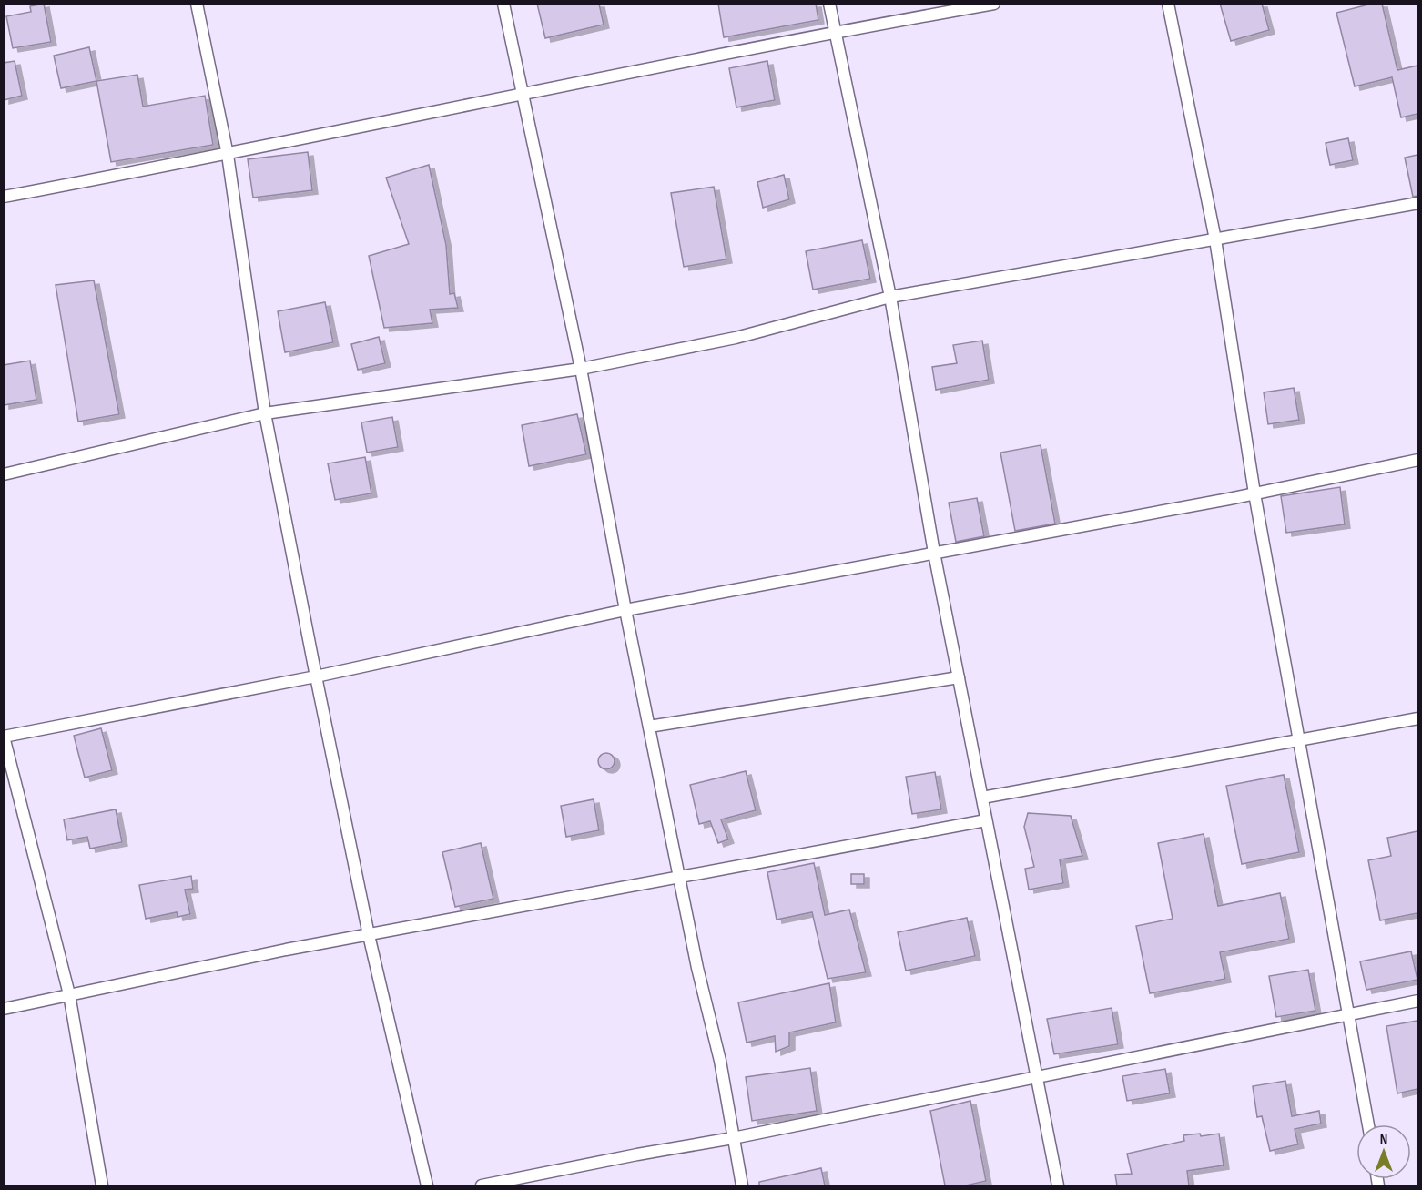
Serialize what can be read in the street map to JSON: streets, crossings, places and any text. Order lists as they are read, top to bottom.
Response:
{
  "north": "top"
}
